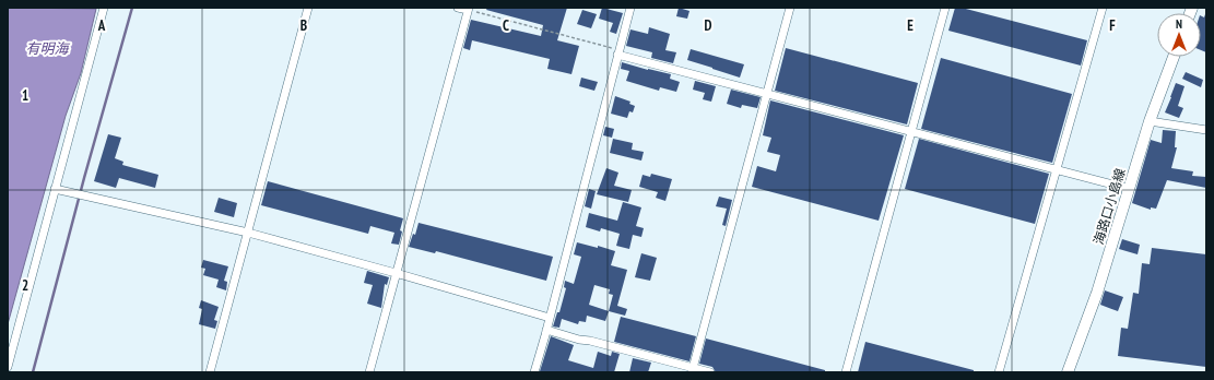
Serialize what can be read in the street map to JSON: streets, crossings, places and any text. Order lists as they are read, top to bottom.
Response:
{
  "streets": {
    "main road": ["海路口小島線"]
  },
  "water": ["有明海"],
  "north": "top",
  "grid": {
    "columns": [
      "A",
      "B",
      "C",
      "D",
      "E",
      "F"
    ],
    "rows": ["1", "2"]
  }
}
